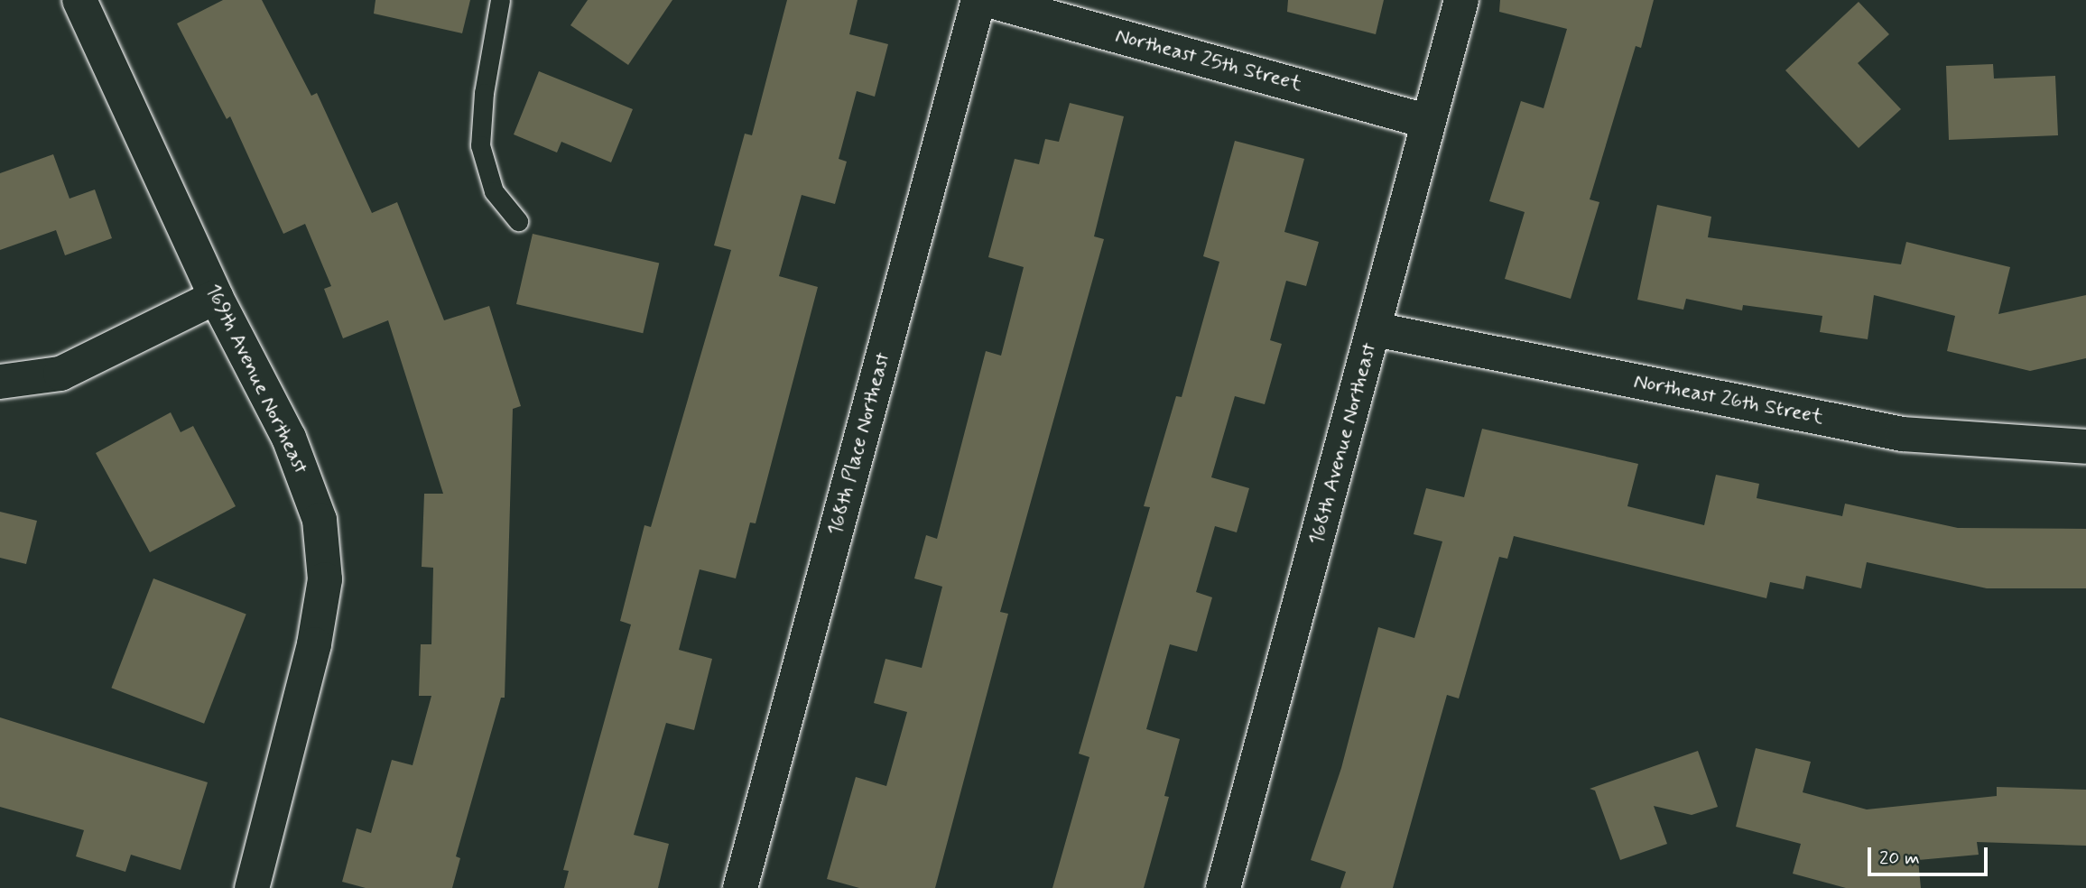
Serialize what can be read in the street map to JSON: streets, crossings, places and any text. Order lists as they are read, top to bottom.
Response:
{
  "streets": {
    "street": [
      "Northeast 25th Street",
      "169th Avenue Northeast",
      "Northeast 26th Street",
      "168th Place Northeast",
      "168th Avenue Northeast"
    ]
  },
  "crossings": [
    ["Northeast 25th Street", "168th Avenue Northeast"],
    ["Northeast 26th Street", "168th Avenue Northeast"]
  ],
  "scale_bar": "20 m"
}
